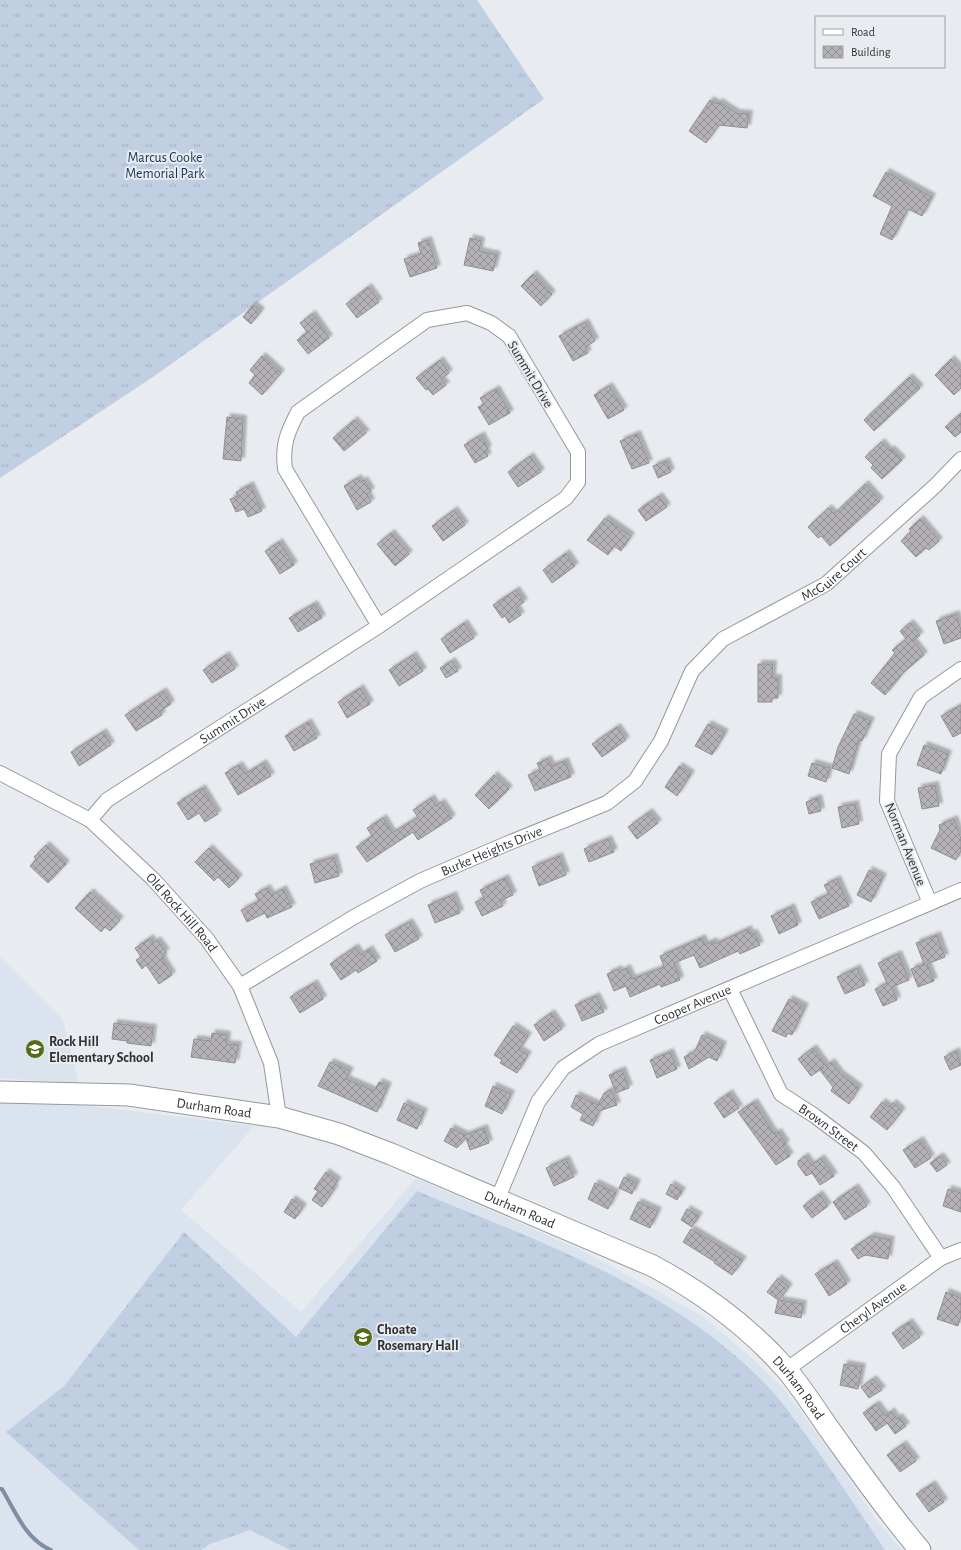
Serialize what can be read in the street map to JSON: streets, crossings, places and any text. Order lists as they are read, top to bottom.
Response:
{
  "streets": {
    "main road": ["Durham Road"],
    "street": [
      "Summit Drive",
      "McGuire Court",
      "Norman Avenue",
      "Burke Heights Drive",
      "Old Rock Hill Road",
      "Cooper Avenue",
      "Brown Street",
      "Cheryl Avenue"
    ]
  },
  "crossings": [
    ["Summit Drive", "Old Rock Hill Road"],
    ["McGuire Court", "Burke Heights Drive"],
    ["Norman Avenue", "Cooper Avenue"],
    ["Burke Heights Drive", "Old Rock Hill Road"],
    ["Old Rock Hill Road", "Durham Road"],
    ["Cooper Avenue", "Durham Road"],
    ["Cooper Avenue", "Brown Street"],
    ["Durham Road", "Cheryl Avenue"],
    ["Brown Street", "Cheryl Avenue"]
  ],
  "parks": ["Marcus Cooke Memorial Park"],
  "places": {
    "school or university": ["Rock Hill Elementary School", "Choate Rosemary Hall"]
  },
  "legend": ["Road", "Building"]
}
